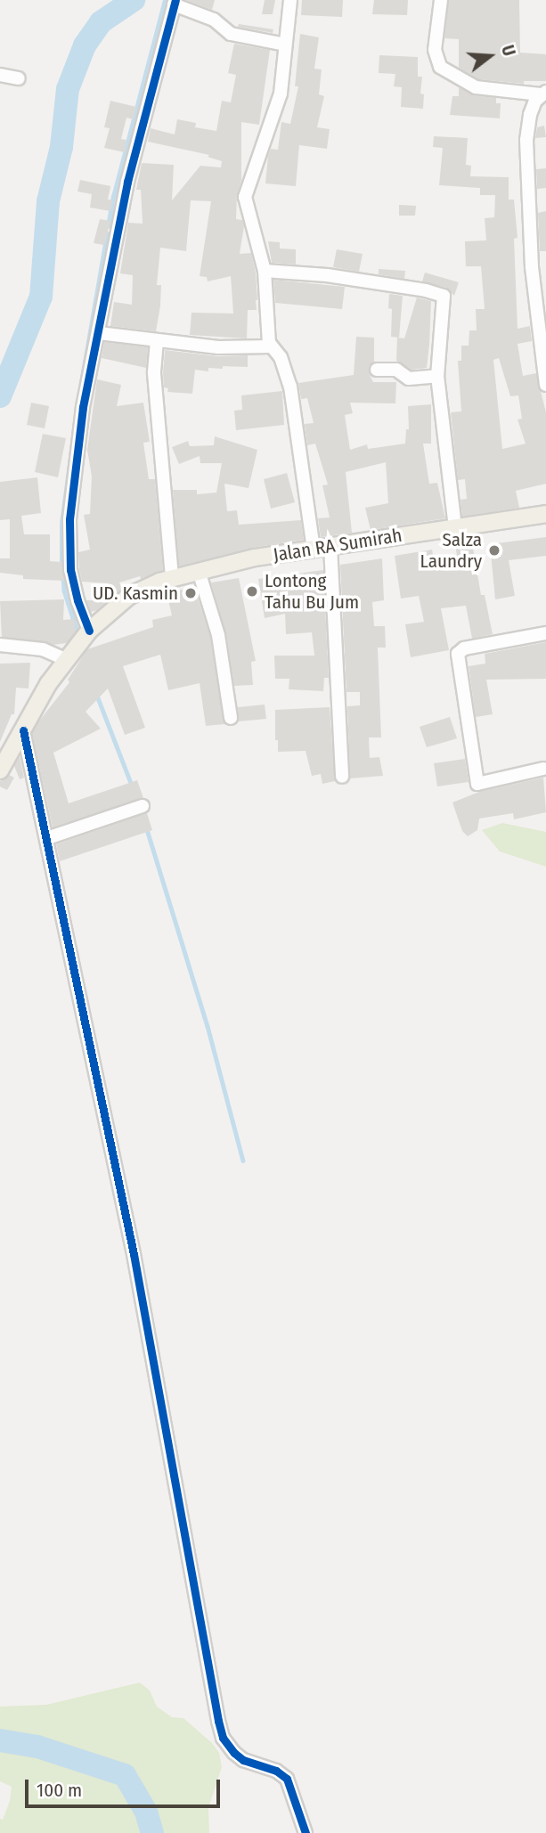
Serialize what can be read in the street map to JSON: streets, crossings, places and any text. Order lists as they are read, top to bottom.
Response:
{
  "streets": {
    "main road": ["Jalan RA Sumirah"]
  },
  "places": ["Salza Laundry", "Lontong Tahu Bu Jum", "UD. Kasmin"],
  "scale_bar": "100 m",
  "north": "right"
}
